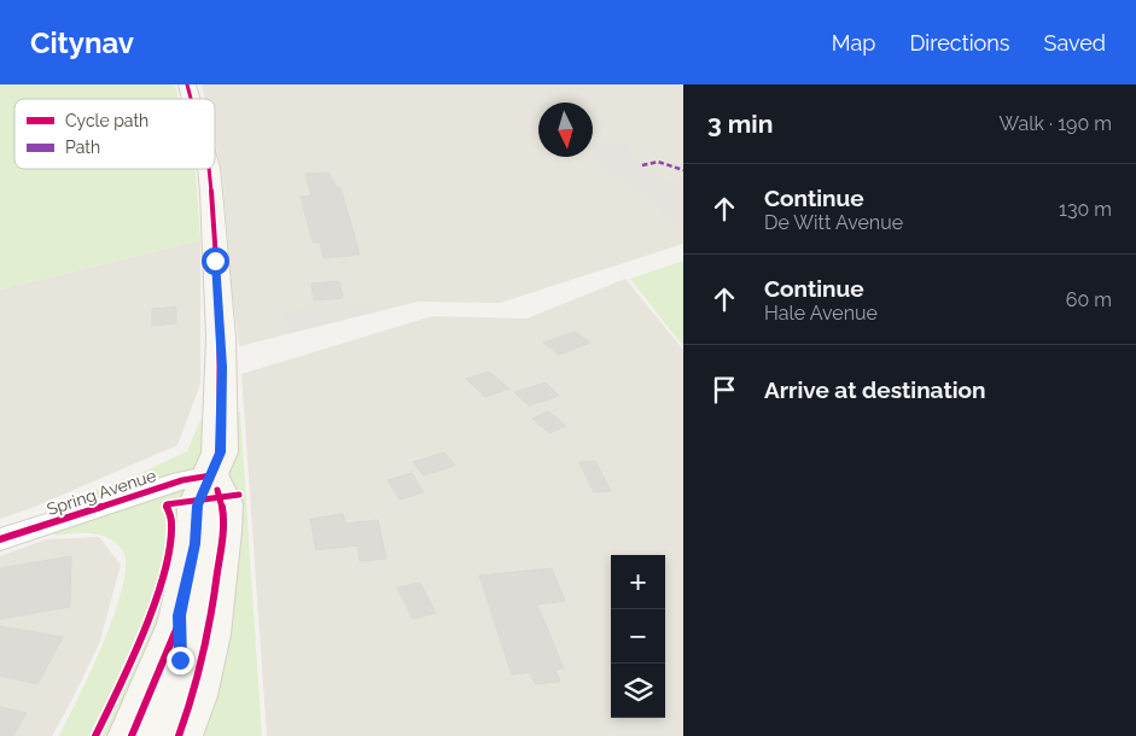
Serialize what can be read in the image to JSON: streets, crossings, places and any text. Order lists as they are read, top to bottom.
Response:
{
  "streets": {
    "street": ["Spring Avenue"]
  },
  "legend": ["Cycle path", "Path"],
  "north": "bottom",
  "page": {
    "header": "Citynav",
    "nav": ["Map", "Directions", "Saved"],
    "heading": ["3 min", "Walk · 190 m"],
    "list": [
      ["Continue", "De Witt Avenue", "130 m"],
      ["Continue", "Hale Avenue", "60 m"],
      "Arrive at destination"
    ],
    "map_buttons": ["+", "−"]
  }
}
